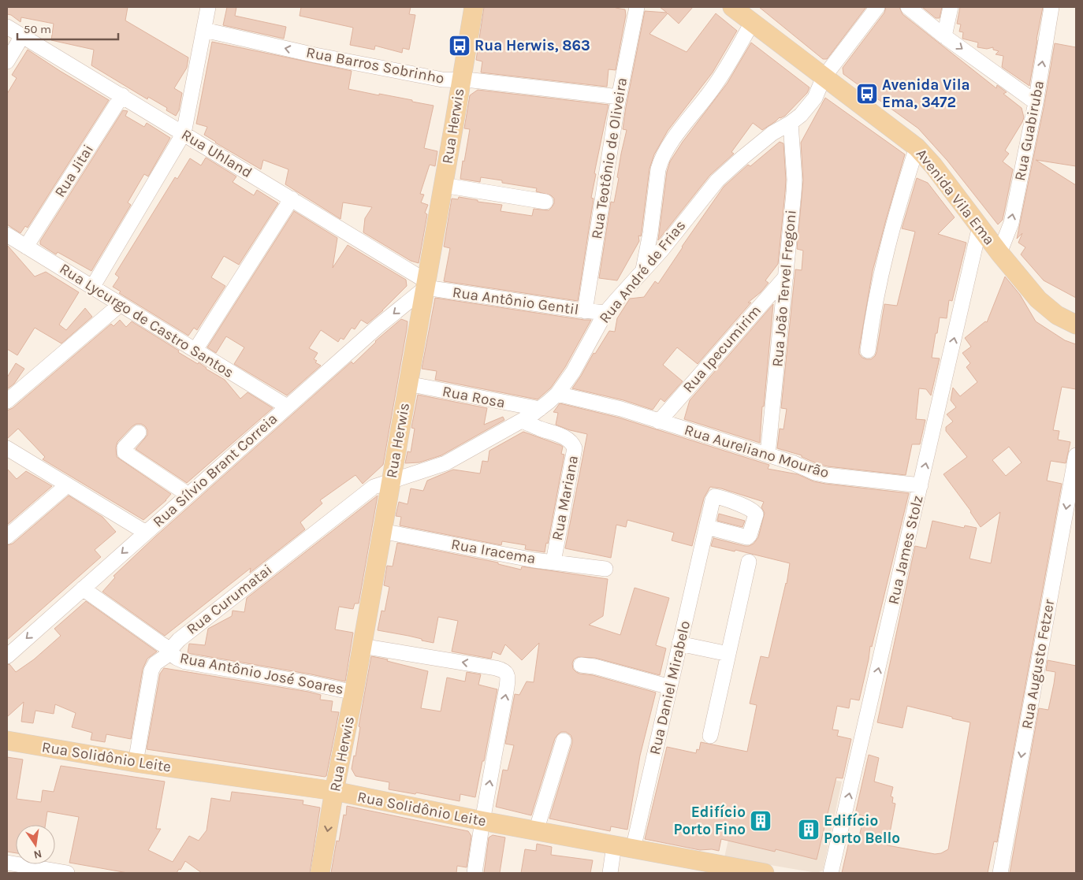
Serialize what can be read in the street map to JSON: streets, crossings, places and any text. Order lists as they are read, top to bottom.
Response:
{
  "streets": {
    "main road": ["Rua Herwis", "Avenida Vila Ema", "Rua Solidônio Leite"],
    "street": [
      "Rua Barros Sobrinho",
      "Rua Guabiruba",
      "Rua Uhland",
      "Rua Teotônio de Oliveira",
      "Rua Jitai",
      "Rua André de Frias",
      "Rua João Tervel Fregoni",
      "Rua Antônio Gentil",
      "Rua Lycurgo de Castro Santos",
      "Rua Ipecumirim",
      "Rua Rosa",
      "Rua Aureliano Mourão",
      "Rua Sílvio Brant Correia",
      "Rua Mariana",
      "Rua James Stolz",
      "Rua Iracema",
      "Rua Curumatai",
      "Rua Augusto Fetzer",
      "Rua Antônio José Soares",
      "Rua Daniel Mirabelo"
    ]
  },
  "crossings": [
    ["Rua Barros Sobrinho", "Rua Herwis"],
    ["Rua Barros Sobrinho", "Rua Teotônio de Oliveira"],
    ["Rua Herwis", "Rua Uhland"],
    ["Rua Herwis", "Rua André de Frias"],
    ["Rua Herwis", "Rua Antônio Gentil"],
    ["Rua Herwis", "Rua Rosa"],
    ["Rua Herwis", "Rua Sílvio Brant Correia"],
    ["Rua Herwis", "Rua Iracema"],
    ["Rua Herwis", "Rua Curumatai"],
    ["Rua Herwis", "Rua Antônio José Soares"],
    ["Rua Herwis", "Rua Solidônio Leite"],
    ["Rua Guabiruba", "Avenida Vila Ema"],
    ["Rua Uhland", "Rua Jitai"],
    ["Rua Uhland", "Rua Antônio Gentil"],
    ["Rua Uhland", "Rua Sílvio Brant Correia"],
    ["Rua Teotônio de Oliveira", "Rua Antônio Gentil"],
    ["Rua Jitai", "Rua Lycurgo de Castro Santos"],
    ["Avenida Vila Ema", "Rua André de Frias"],
    ["Avenida Vila Ema", "Rua James Stolz"],
    ["Rua André de Frias", "Rua João Tervel Fregoni"],
    ["Rua André de Frias", "Rua Antônio Gentil"],
    ["Rua André de Frias", "Rua Rosa"],
    ["Rua André de Frias", "Rua Aureliano Mourão"],
    ["Rua André de Frias", "Rua Mariana"],
    ["Rua André de Frias", "Rua Curumatai"],
    ["Rua João Tervel Fregoni", "Rua Ipecumirim"],
    ["Rua João Tervel Fregoni", "Rua Aureliano Mourão"],
    ["Rua Antônio Gentil", "Rua Sílvio Brant Correia"],
    ["Rua Lycurgo de Castro Santos", "Rua Sílvio Brant Correia"],
    ["Rua Ipecumirim", "Rua Aureliano Mourão"],
    ["Rua Aureliano Mourão", "Rua James Stolz"],
    ["Rua Sílvio Brant Correia", "Rua Antônio José Soares"],
    ["Rua Mariana", "Rua Iracema"],
    ["Rua Curumatai", "Rua Antônio José Soares"],
    ["Rua Curumatai", "Rua Solidônio Leite"],
    ["Rua Daniel Mirabelo", "Rua Solidônio Leite"]
  ],
  "one_way": ["Rua Barros Sobrinho", "Rua James Stolz", "Rua Augusto Fetzer"],
  "places": {
    "bus stop": ["Rua Herwis, 863", "Avenida Vila Ema, 3472"],
    "building": ["Edifício Porto Fino", "Edifício Porto Bello"]
  },
  "scale_bar": "50 m",
  "north": "bottom"
}
